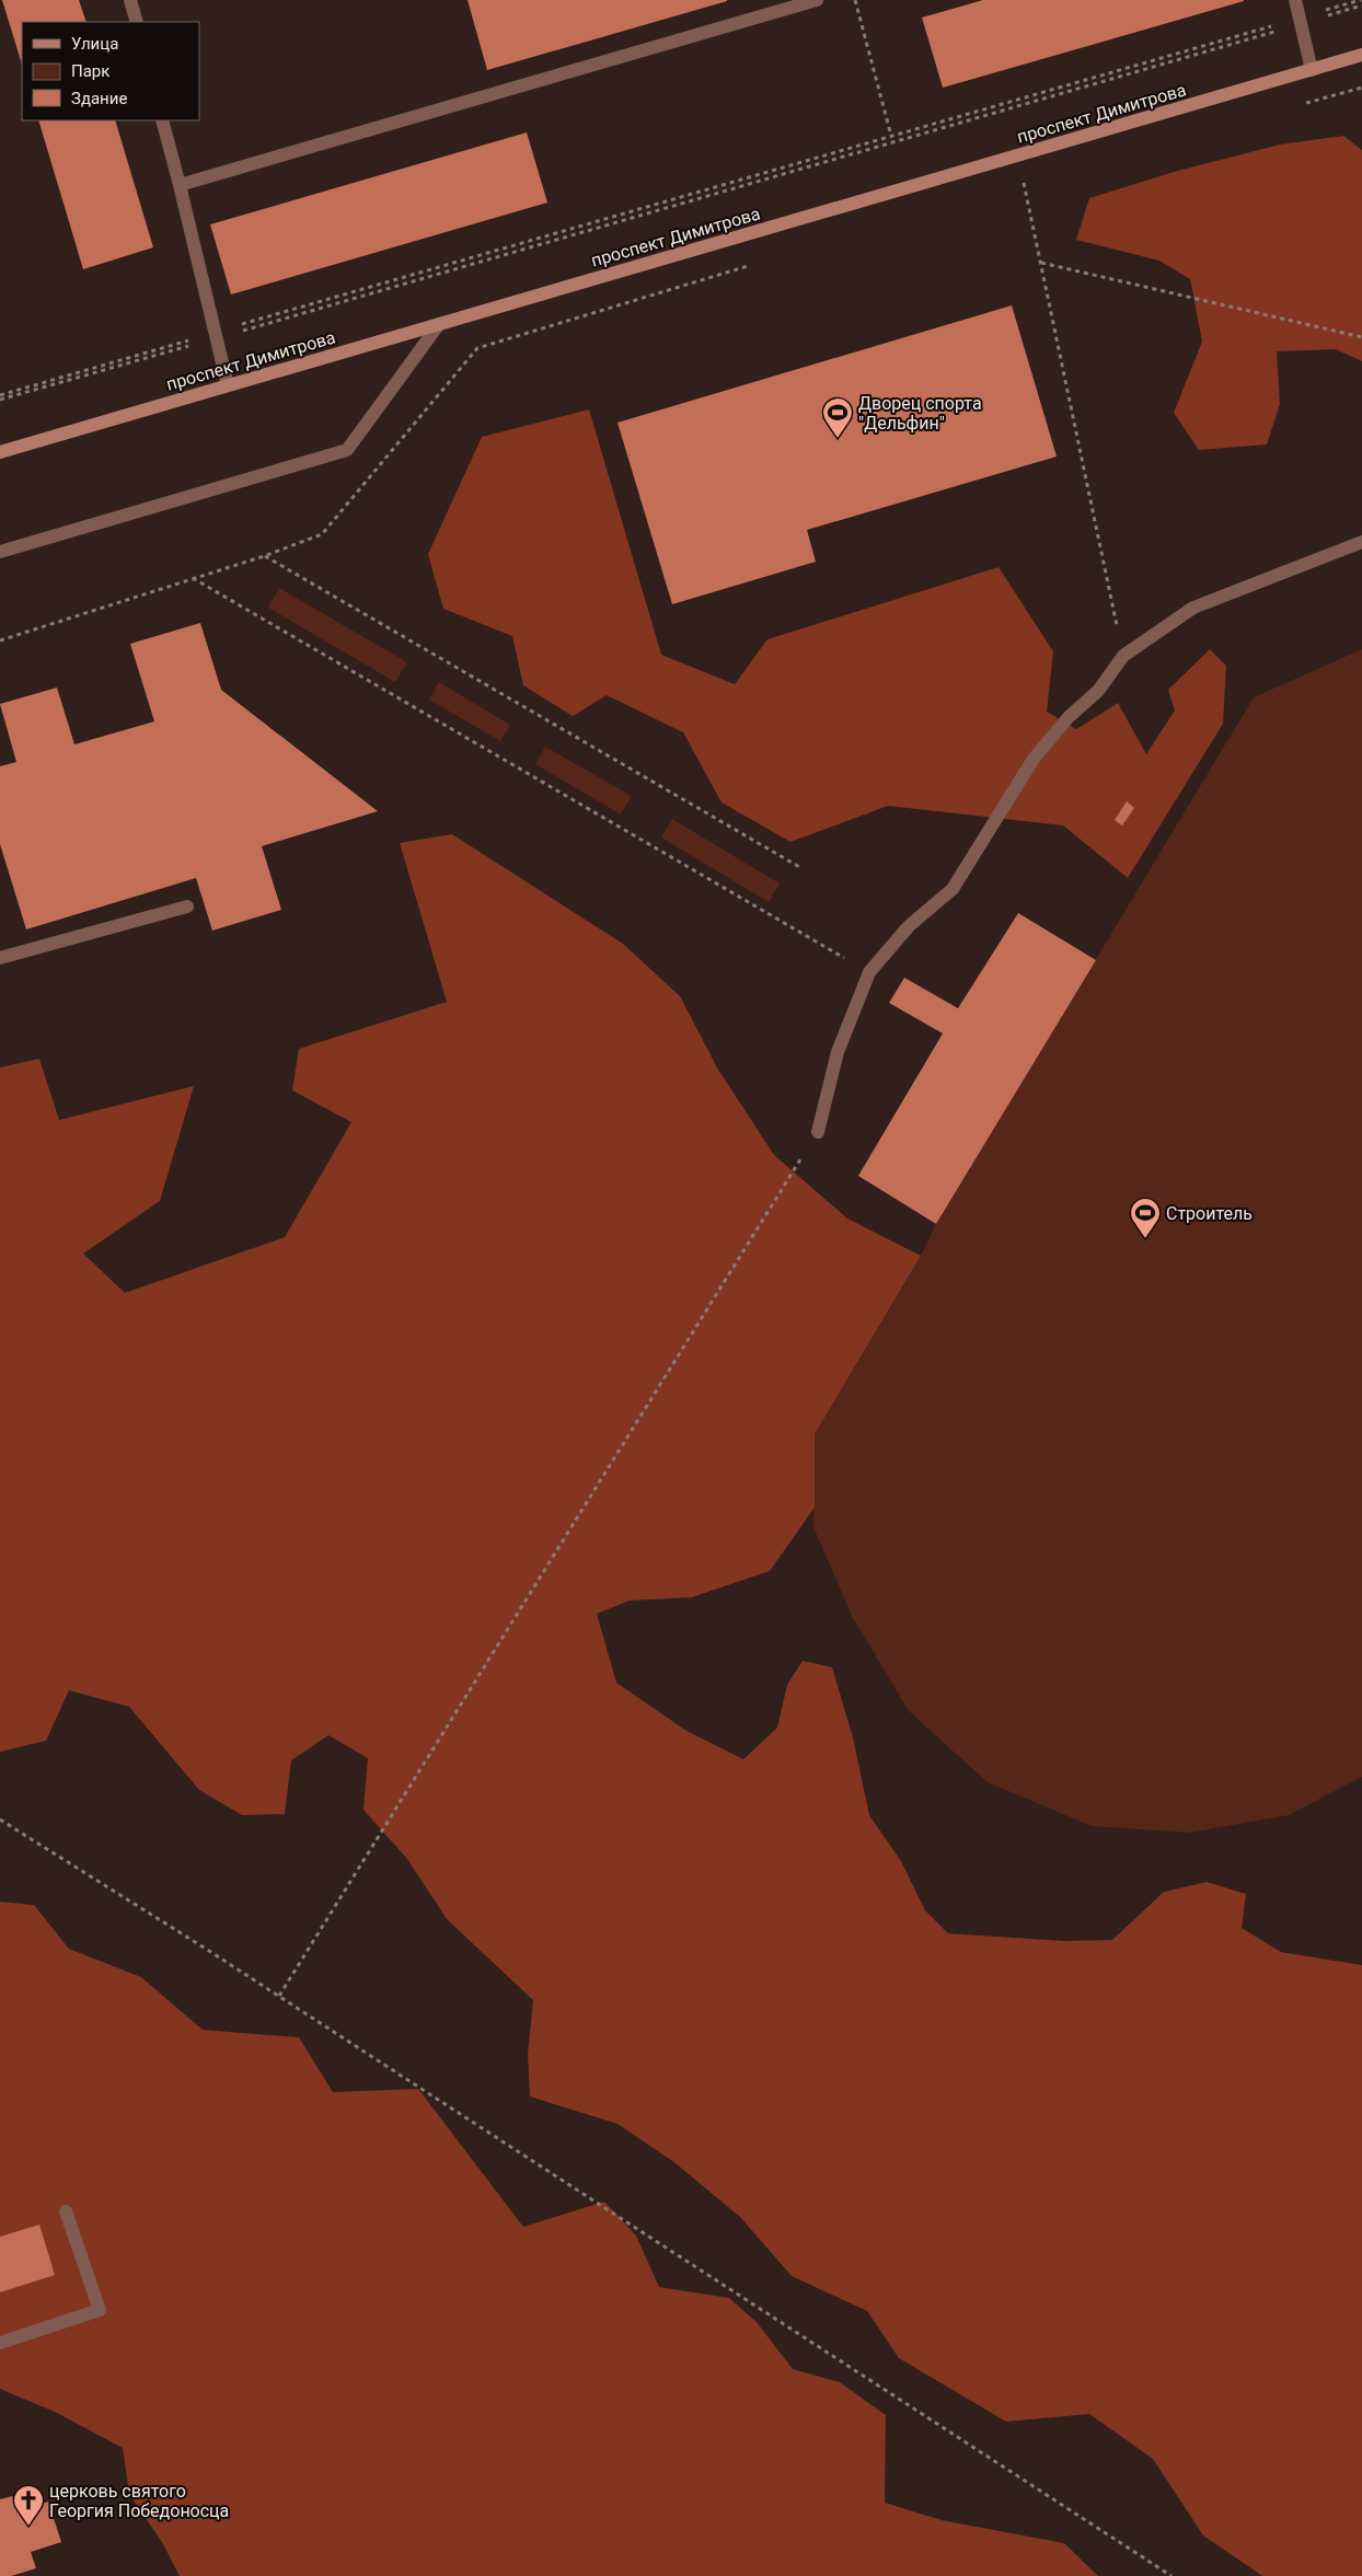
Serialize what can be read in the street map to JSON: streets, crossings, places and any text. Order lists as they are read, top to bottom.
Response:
{
  "streets": {
    "main road": ["проспект Димитрова"]
  },
  "places": {
    "sports": ["Дворец спорта \"Дельфин\"", "Строитель"],
    "church": ["церковь святого Георгия Победоносца"]
  },
  "legend": ["Улица", "Парк", "Здание"]
}
